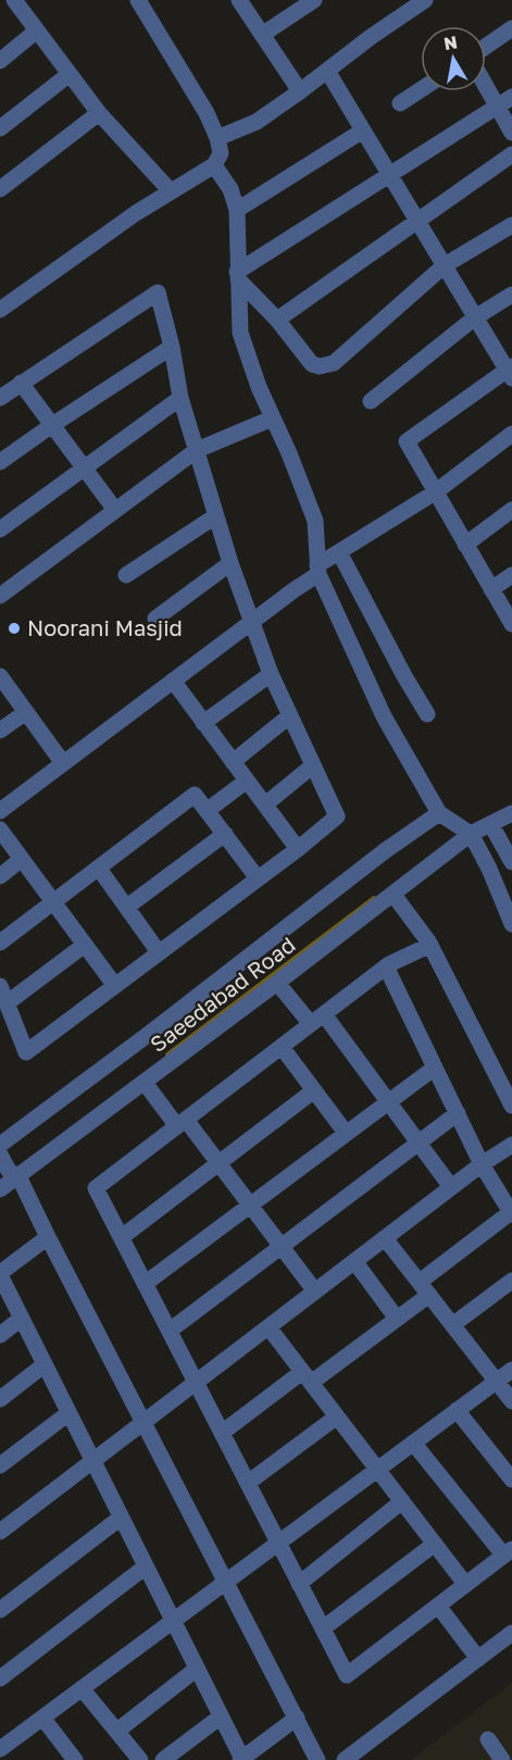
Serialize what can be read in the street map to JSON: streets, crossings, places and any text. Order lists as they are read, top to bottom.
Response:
{
  "streets": {
    "street": ["Saeedabad Road"]
  },
  "places": ["Noorani Masjid"],
  "north": "top"
}
